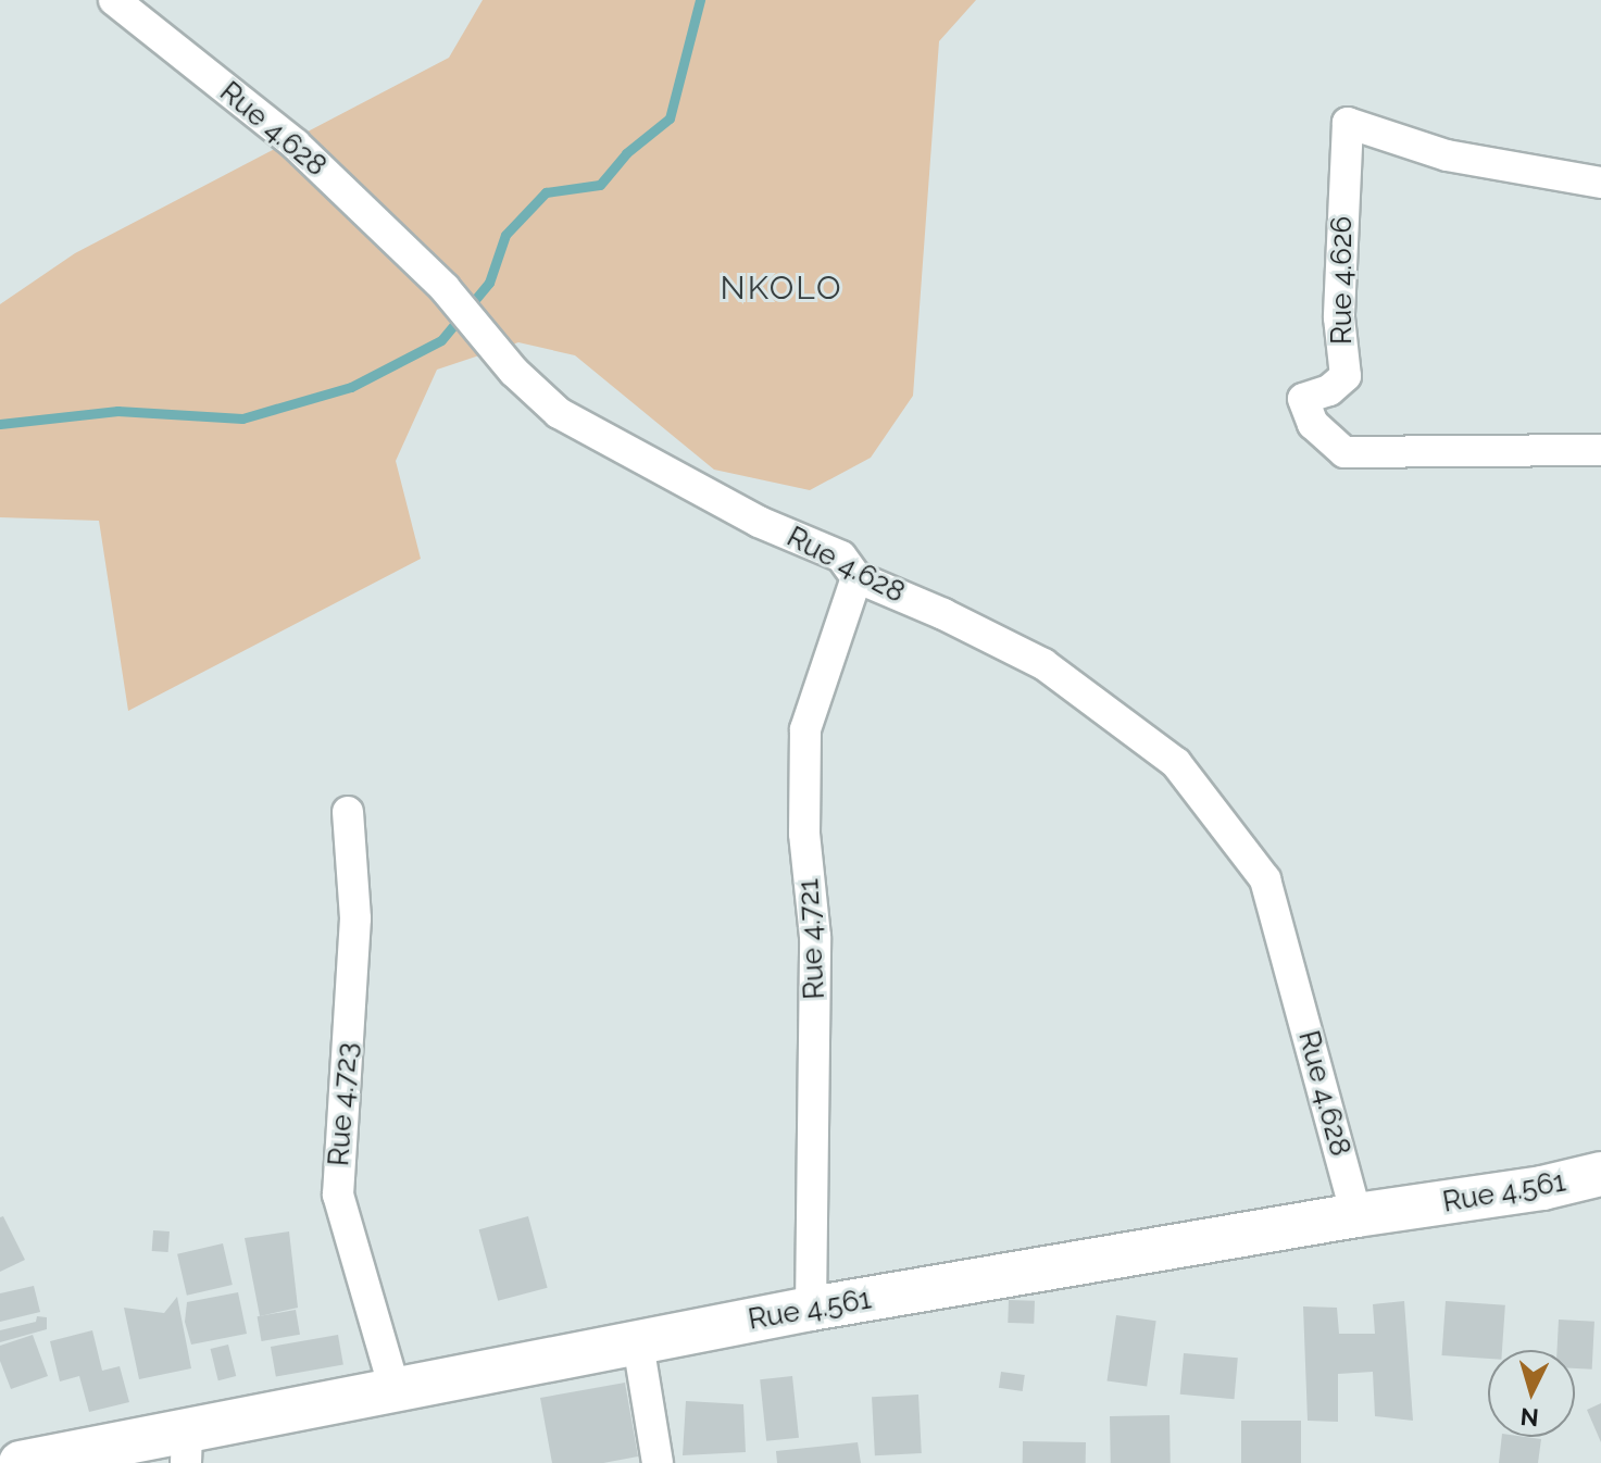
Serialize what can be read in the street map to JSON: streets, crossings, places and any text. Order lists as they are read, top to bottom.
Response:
{
  "streets": {
    "main road": ["Rue 4.561"],
    "street": [
      "Rue 4.628",
      "Rue 4.626",
      "Rue 4.721",
      "Rue 4.723"
    ]
  },
  "crossings": [
    ["Rue 4.628", "Rue 4.721"],
    ["Rue 4.628", "Rue 4.561"],
    ["Rue 4.721", "Rue 4.561"],
    ["Rue 4.723", "Rue 4.561"]
  ],
  "districts": ["NKOLO"],
  "north": "bottom"
}
